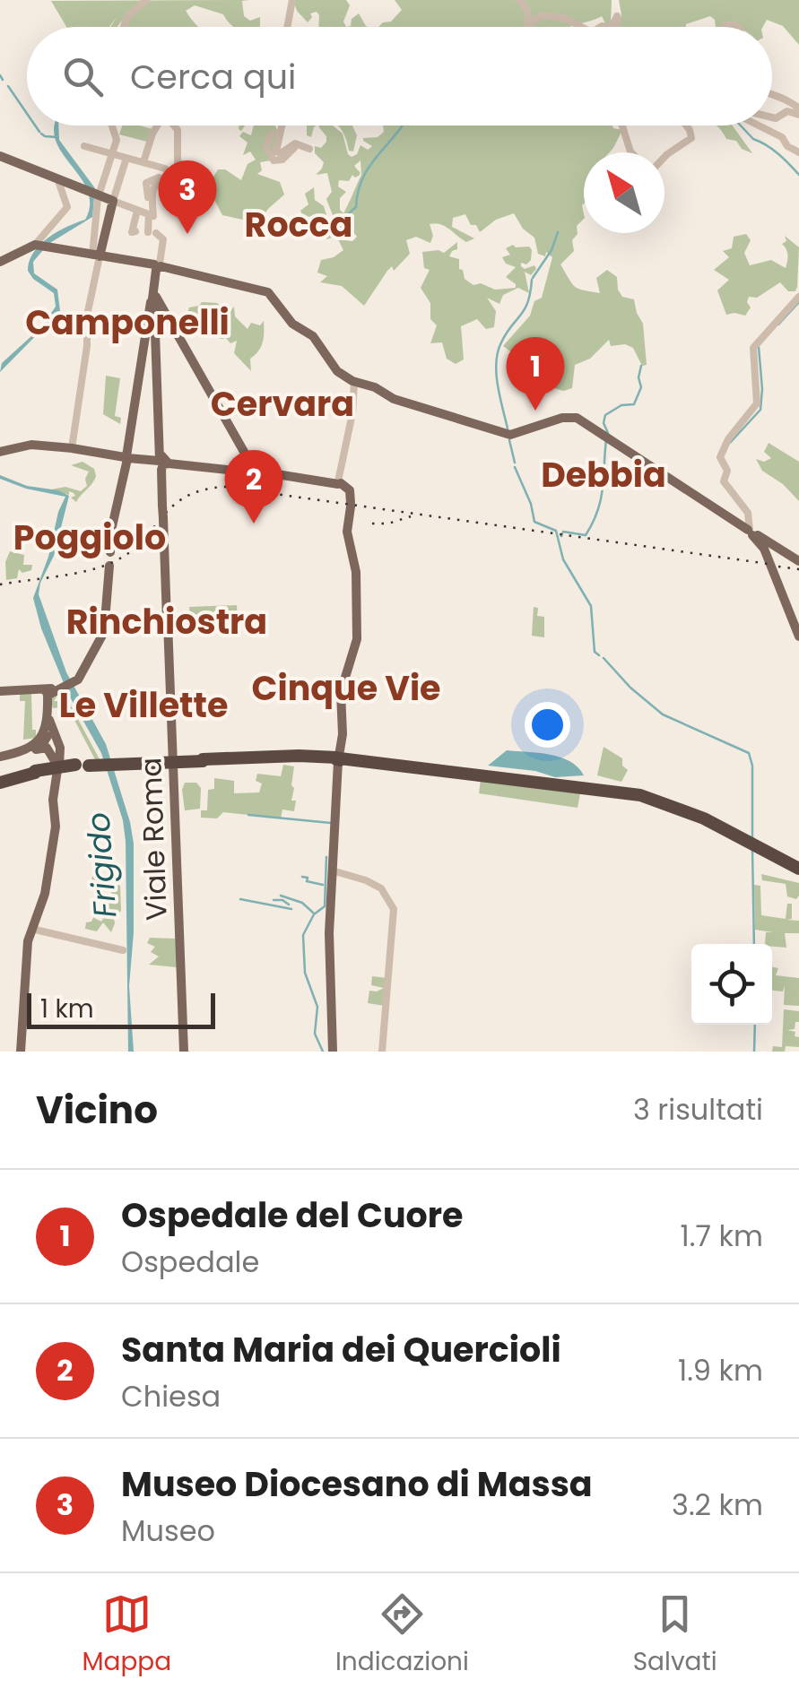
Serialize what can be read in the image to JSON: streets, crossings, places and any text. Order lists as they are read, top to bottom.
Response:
{
  "streets": {
    "main road": ["Viale Roma"]
  },
  "districts": [
    "Rocca",
    "Camponelli",
    "Cervara",
    "Debbia",
    "Poggiolo",
    "Rinchiostra",
    "Cinque Vie",
    "Le Villette"
  ],
  "water": ["Frigido"],
  "scale_bar": "1 km",
  "north": "top left",
  "page": {
    "search": "Cerca qui",
    "pins": ["3", "1", "2"],
    "scale": "1 km",
    "heading": ["Vicino", "3 risultati"],
    "list": [
      {
        "mark": "1",
        "name": "Ospedale del Cuore",
        "note": "Ospedale",
        "value": "1.7 km"
      },
      {
        "mark": "2",
        "name": "Santa Maria dei Quercioli",
        "note": "Chiesa",
        "value": "1.9 km"
      },
      {
        "mark": "3",
        "name": "Museo Diocesano di Massa",
        "note": "Museo",
        "value": "3.2 km"
      }
    ],
    "nav": ["Mappa", "Indicazioni", "Salvati"]
  }
}
